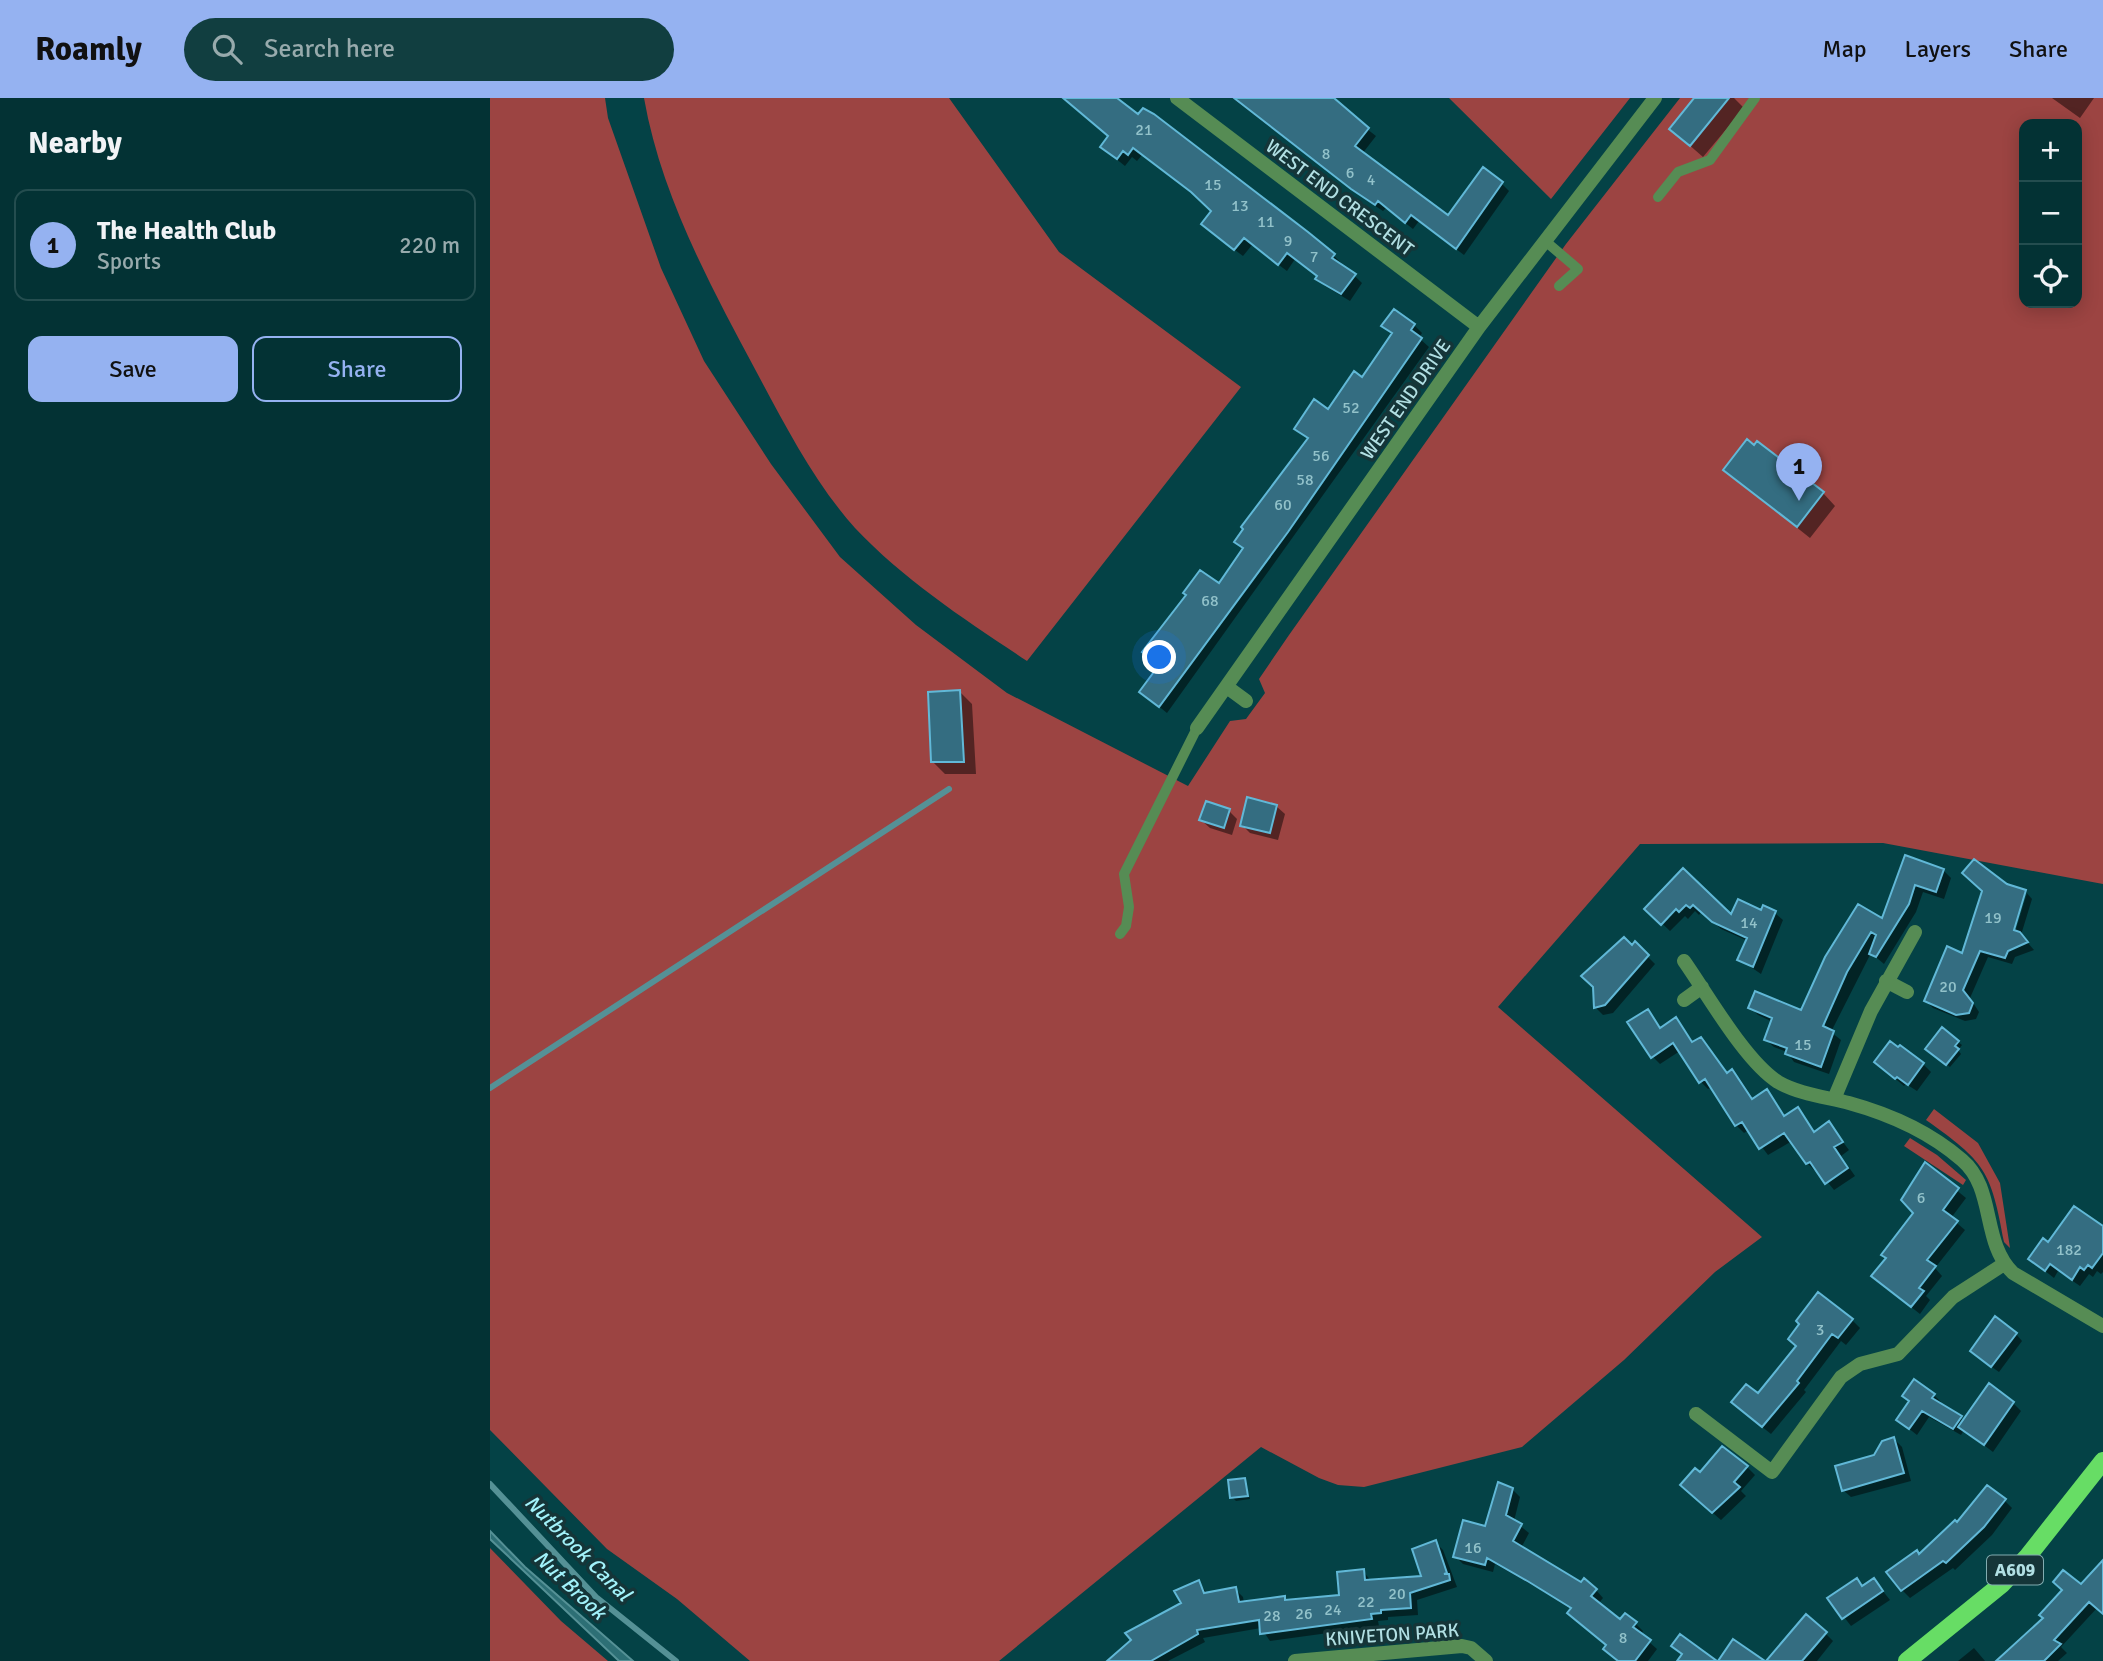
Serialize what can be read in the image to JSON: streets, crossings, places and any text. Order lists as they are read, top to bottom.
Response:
{
  "streets": {
    "main road": ["A609"],
    "street": ["WEST END CRESCENT", "WEST END DRIVE", "KNIVETON PARK"]
  },
  "crossings": [
    ["WEST END CRESCENT", "WEST END DRIVE"]
  ],
  "water": ["Nutbrook Canal", "Nut Brook"],
  "house_numbers": [
    "21",
    "8",
    "6",
    "4",
    "15",
    "13",
    "11",
    "9",
    "7",
    "52",
    "56",
    "58",
    "60",
    "68",
    "19",
    "14",
    "20",
    "15",
    "6",
    "182",
    "3",
    "16",
    "20",
    "22",
    "24",
    "26",
    "28",
    "8"
  ],
  "page": {
    "header": "Roamly",
    "search": "Search here",
    "nav": ["Map", "Layers", "Share"],
    "heading": "Nearby",
    "map_buttons": ["+", "−"],
    "list": [
      {
        "mark": "1",
        "name": "The Health Club",
        "note": "Sports",
        "value": "220 m"
      }
    ],
    "buttons": ["Save", "Share"],
    "pins": "1"
  }
}
